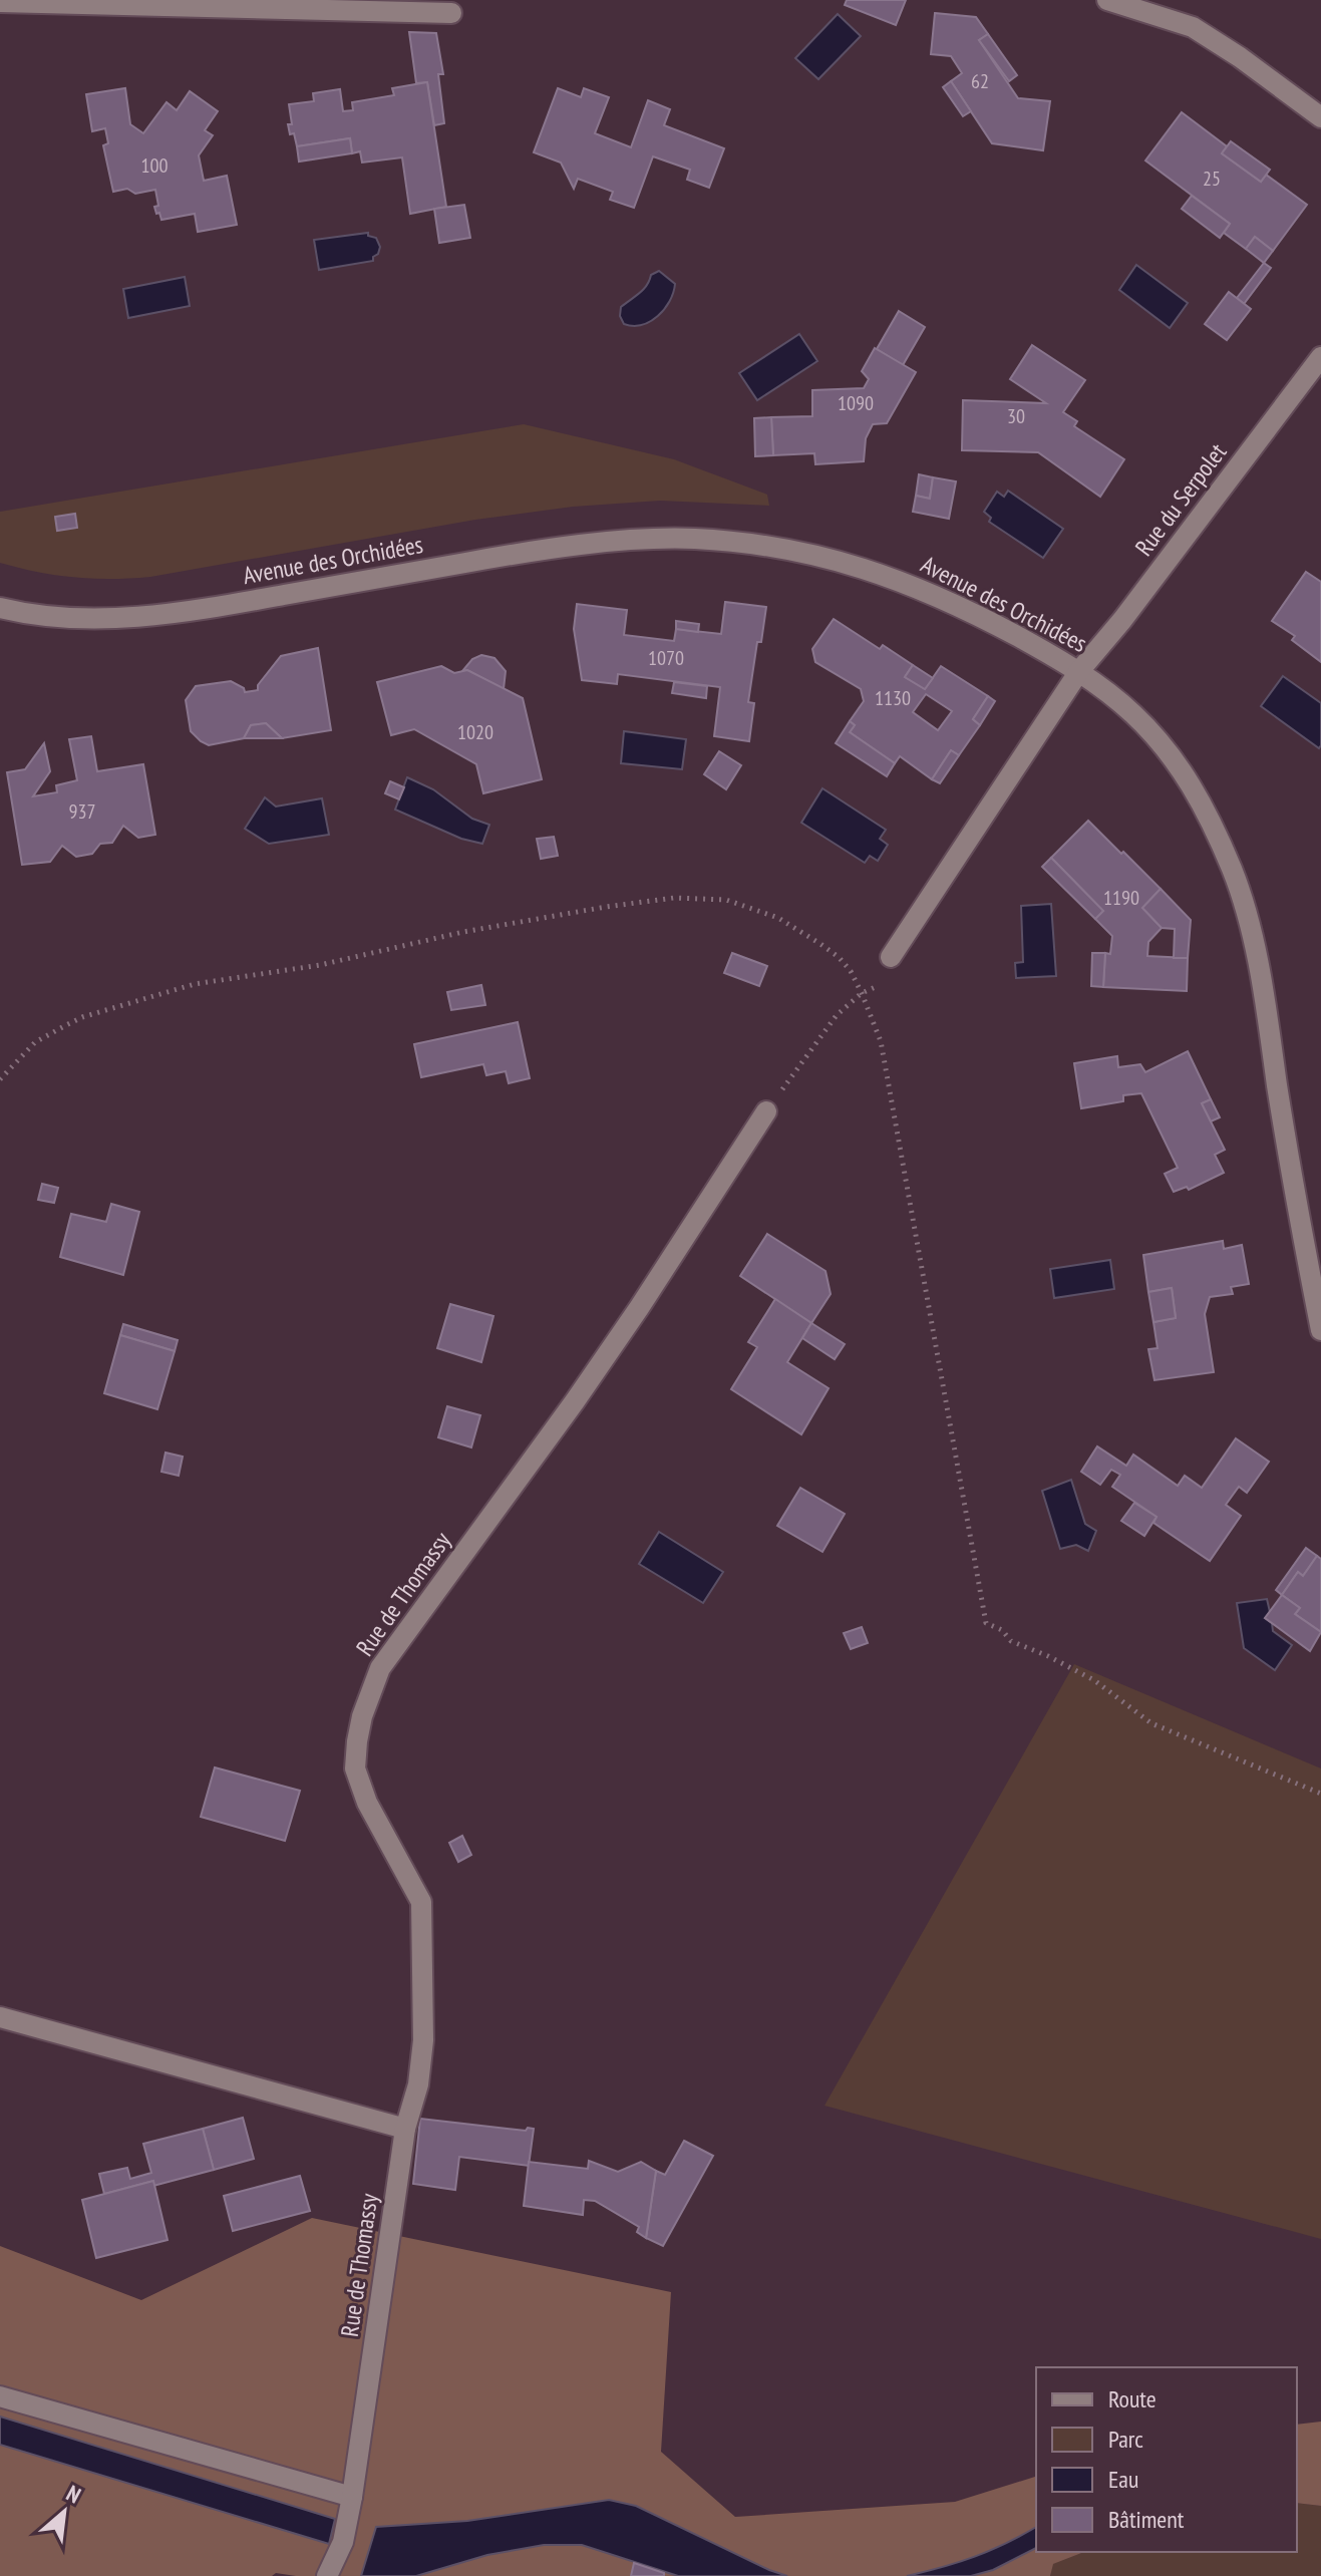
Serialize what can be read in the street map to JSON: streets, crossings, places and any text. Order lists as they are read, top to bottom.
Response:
{
  "streets": {
    "street": ["Rue du Serpolet", "Avenue des Orchidées", "Rue de Thomassy"]
  },
  "crossings": [
    ["Rue du Serpolet", "Avenue des Orchidées"]
  ],
  "house_numbers": [
    "62",
    "100",
    "25",
    "1090",
    "30",
    "1070",
    "1130",
    "1020",
    "937",
    "1190"
  ],
  "legend": [
    "Route",
    "Parc",
    "Eau",
    "Bâtiment"
  ],
  "north": "top right"
}
